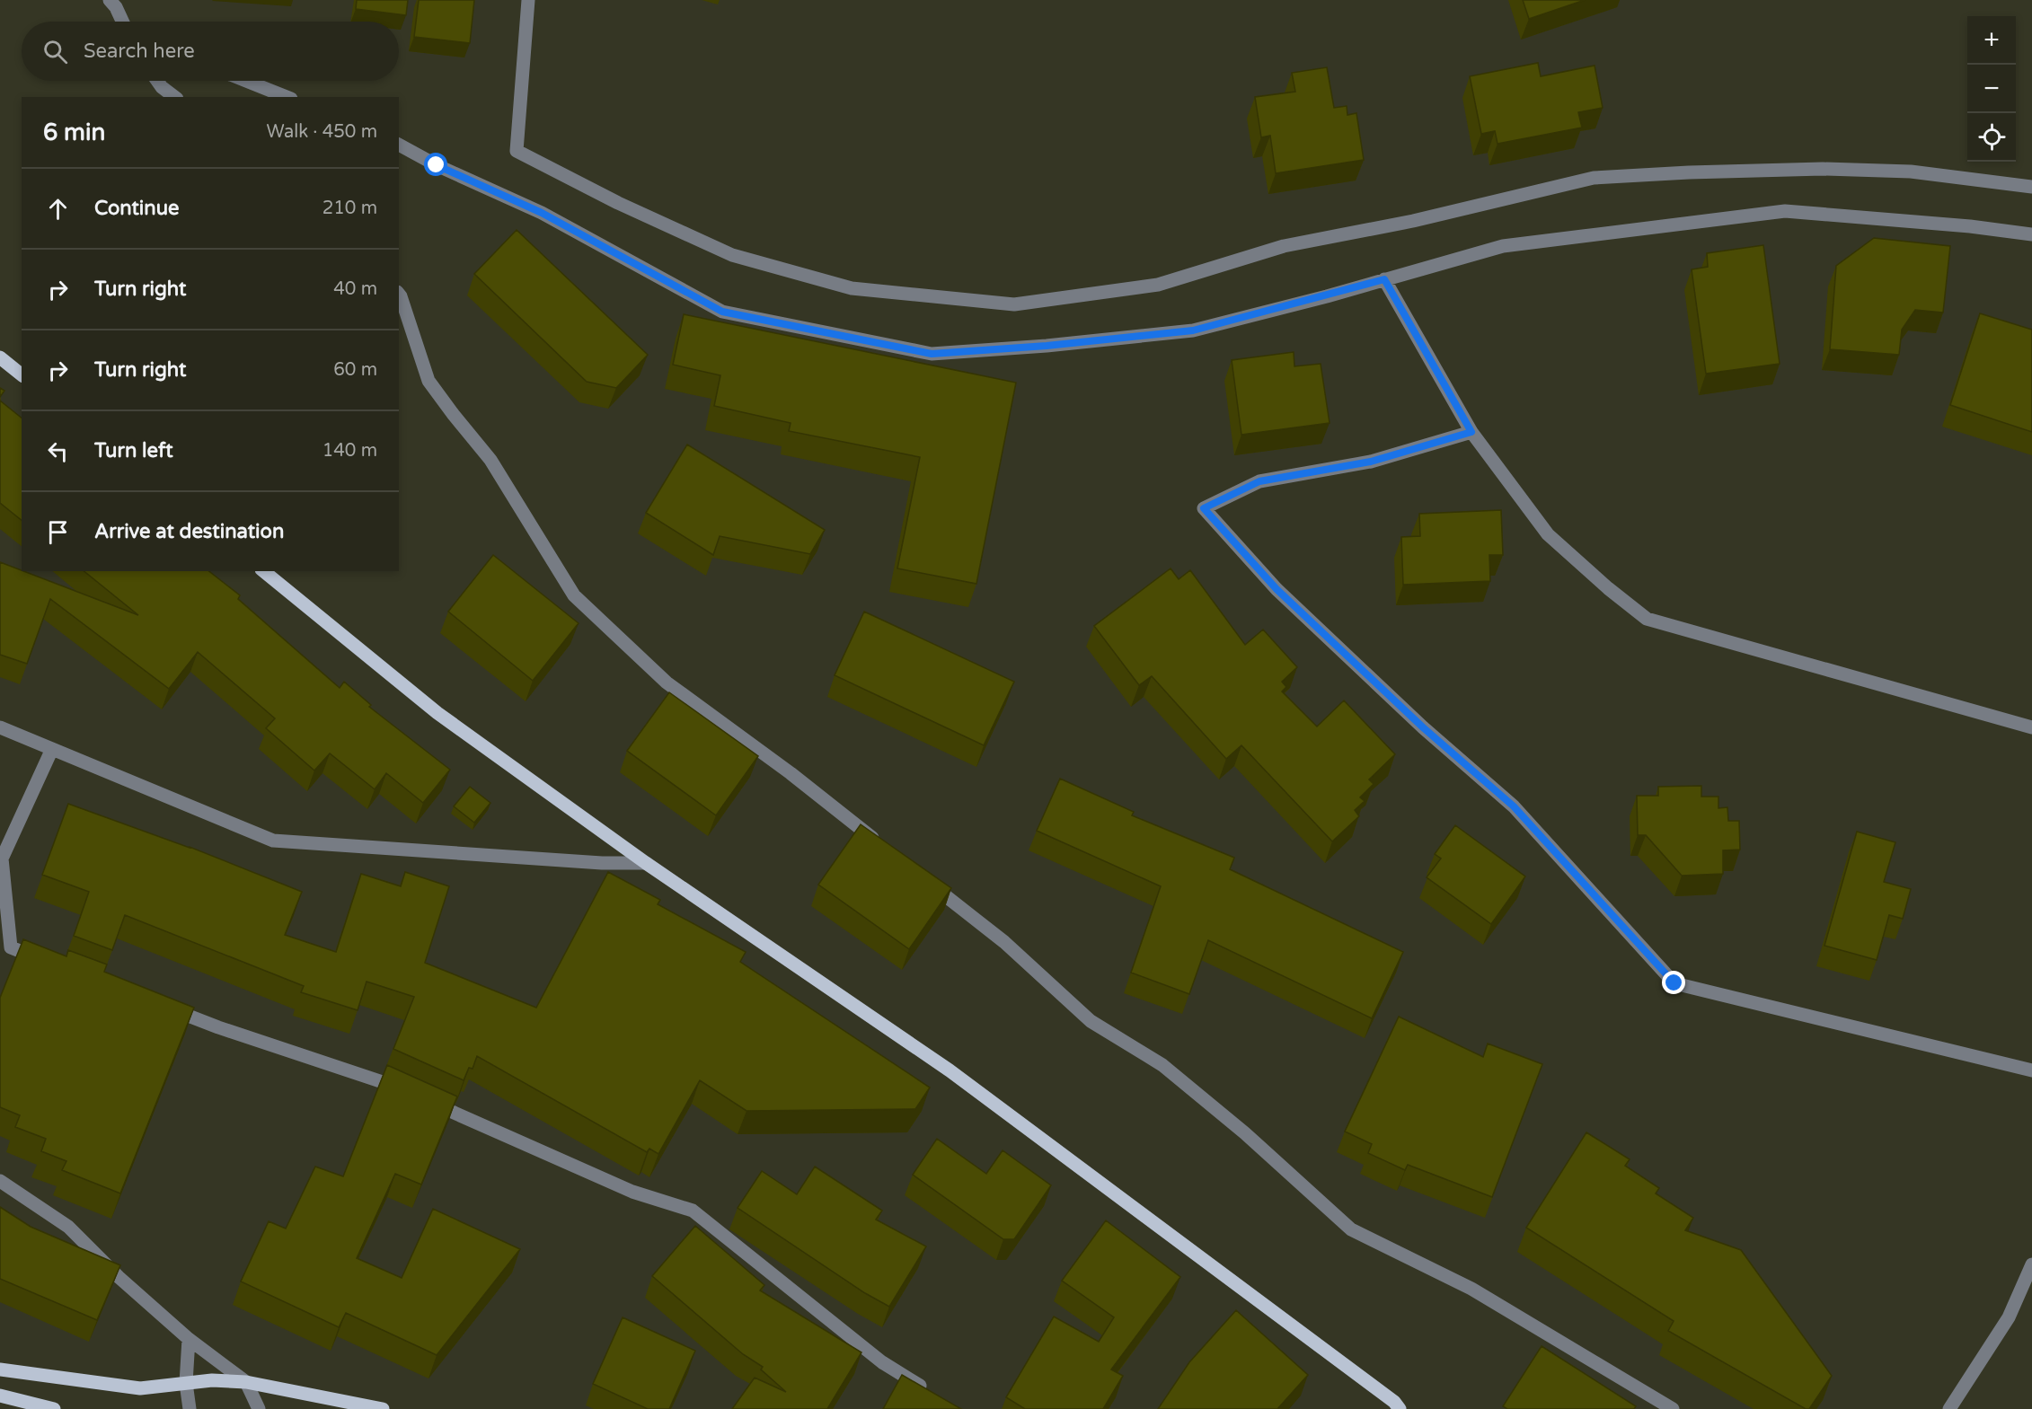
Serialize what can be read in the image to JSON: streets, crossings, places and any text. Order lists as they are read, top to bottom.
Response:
{
  "page": {
    "map_buttons": ["+", "−"],
    "search": "Search here",
    "heading": ["6 min", "Walk · 450 m"],
    "list": [
      ["Continue", "210 m"],
      ["Turn right", "40 m"],
      ["Turn right", "60 m"],
      ["Turn left", "140 m"],
      "Arrive at destination"
    ]
  }
}
